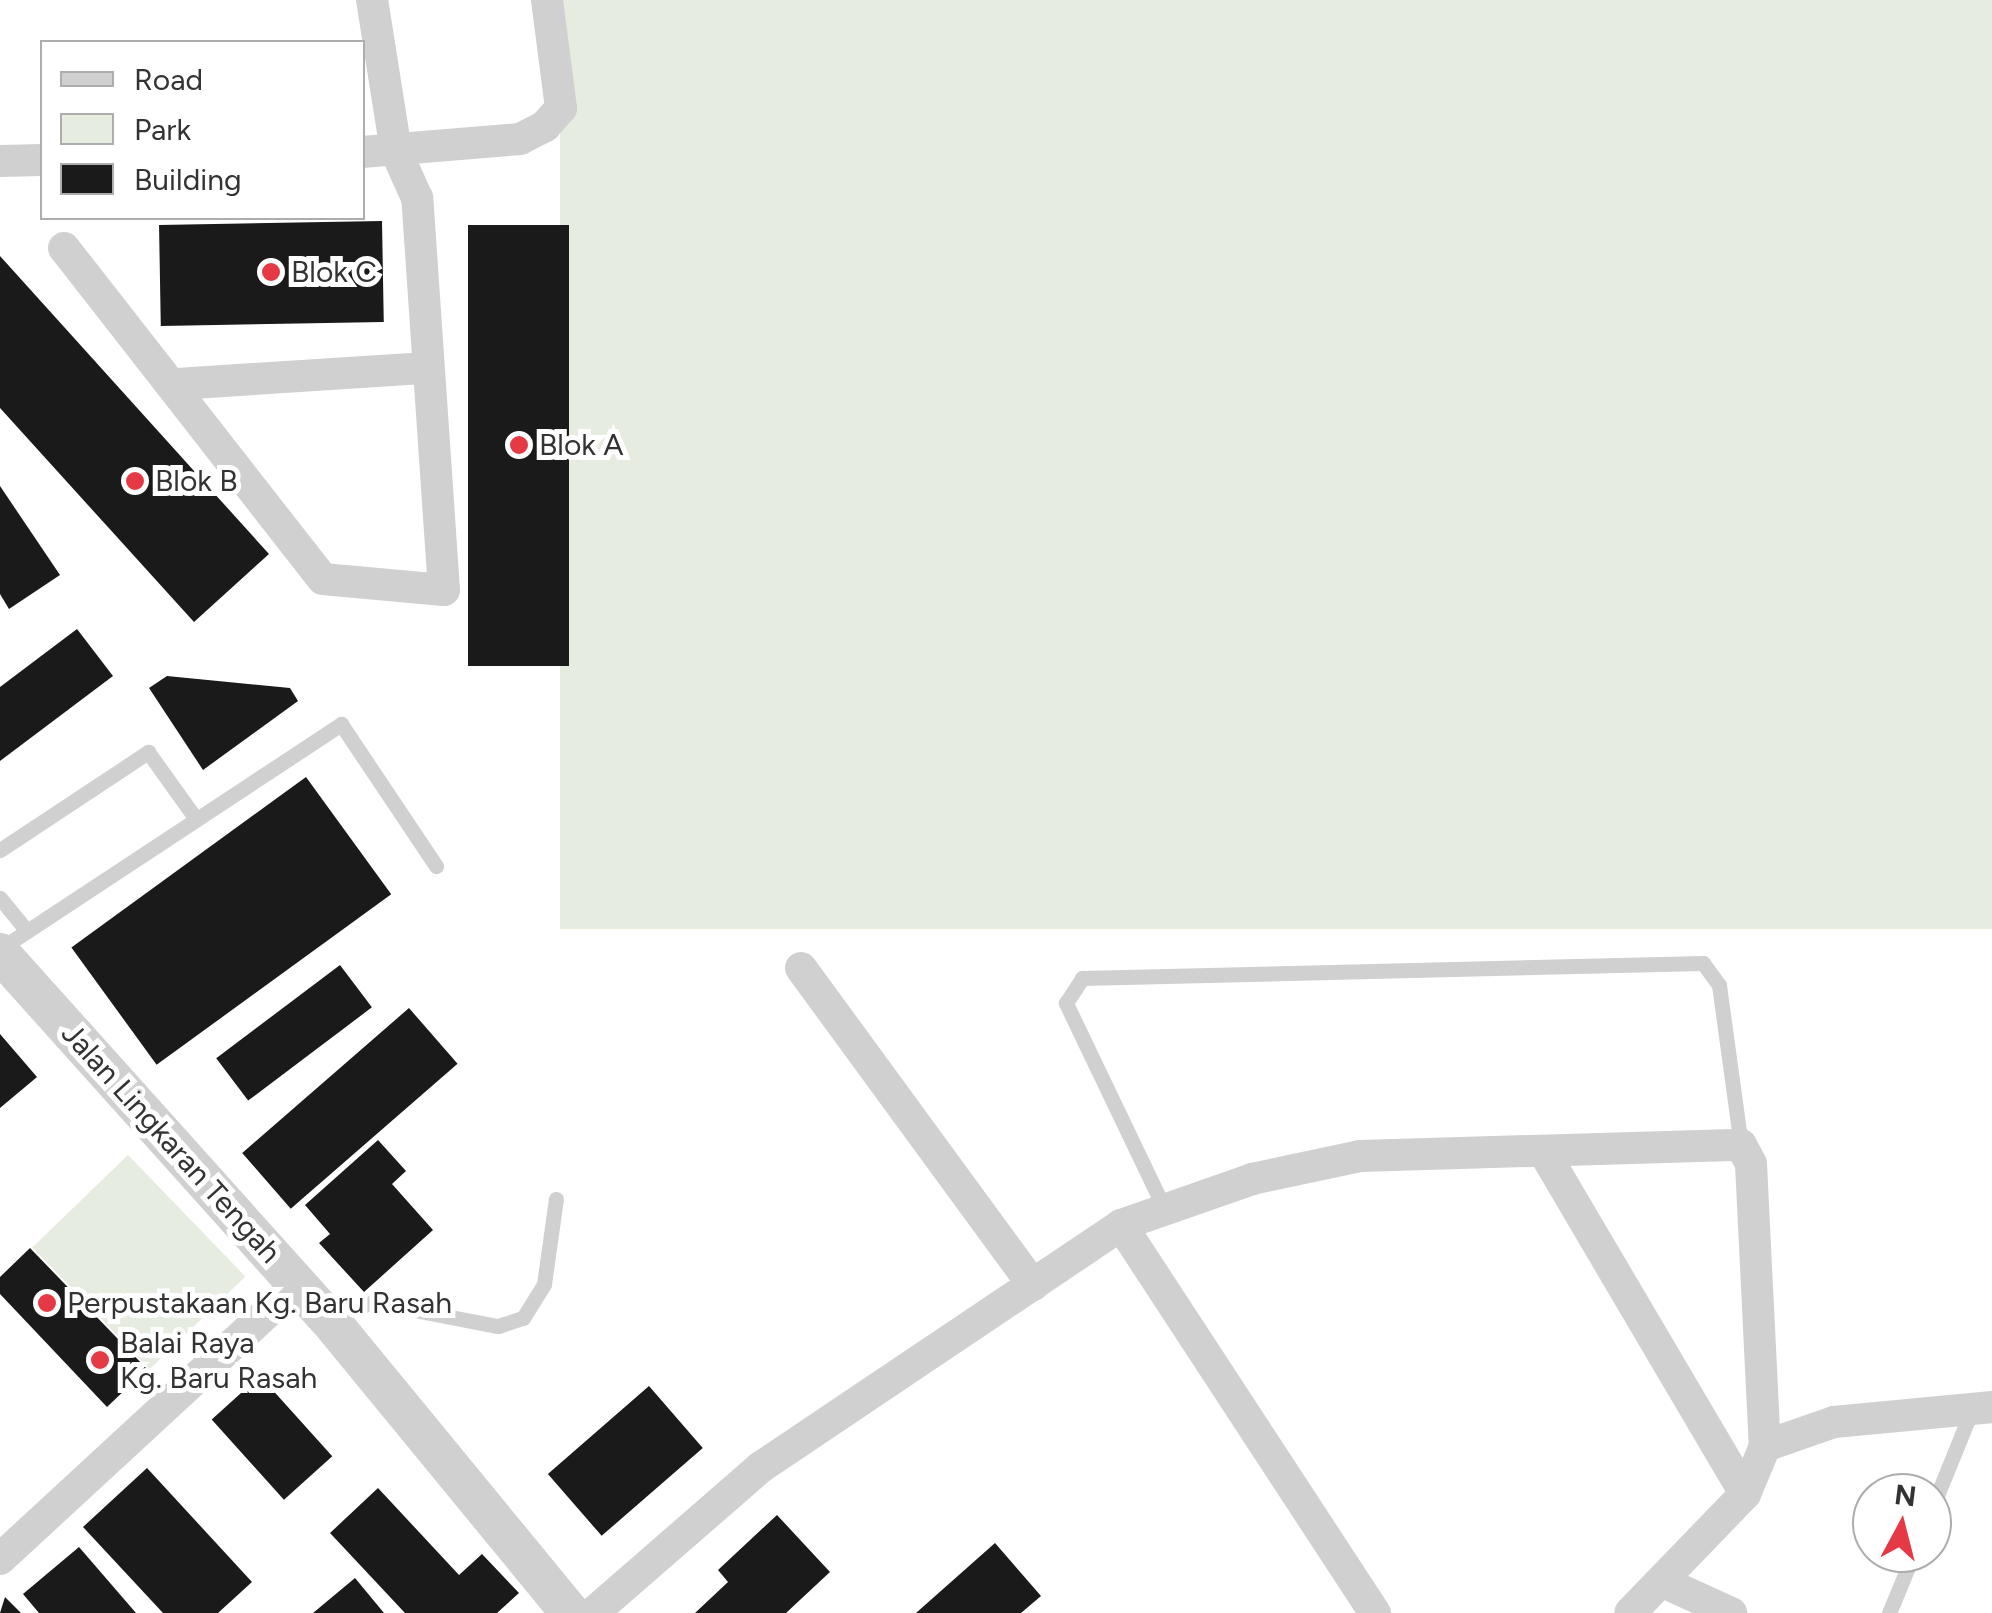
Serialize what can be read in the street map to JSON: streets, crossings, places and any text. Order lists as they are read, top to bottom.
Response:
{
  "streets": {
    "street": ["Jalan Lingkaran Tengah"]
  },
  "places": [
    "Blok C",
    "Blok A",
    "Blok B",
    "Perpustakaan Kg. Baru Rasah",
    "Balai Raya Kg. Baru Rasah"
  ],
  "legend": ["Road", "Park", "Building"],
  "north": "top"
}
